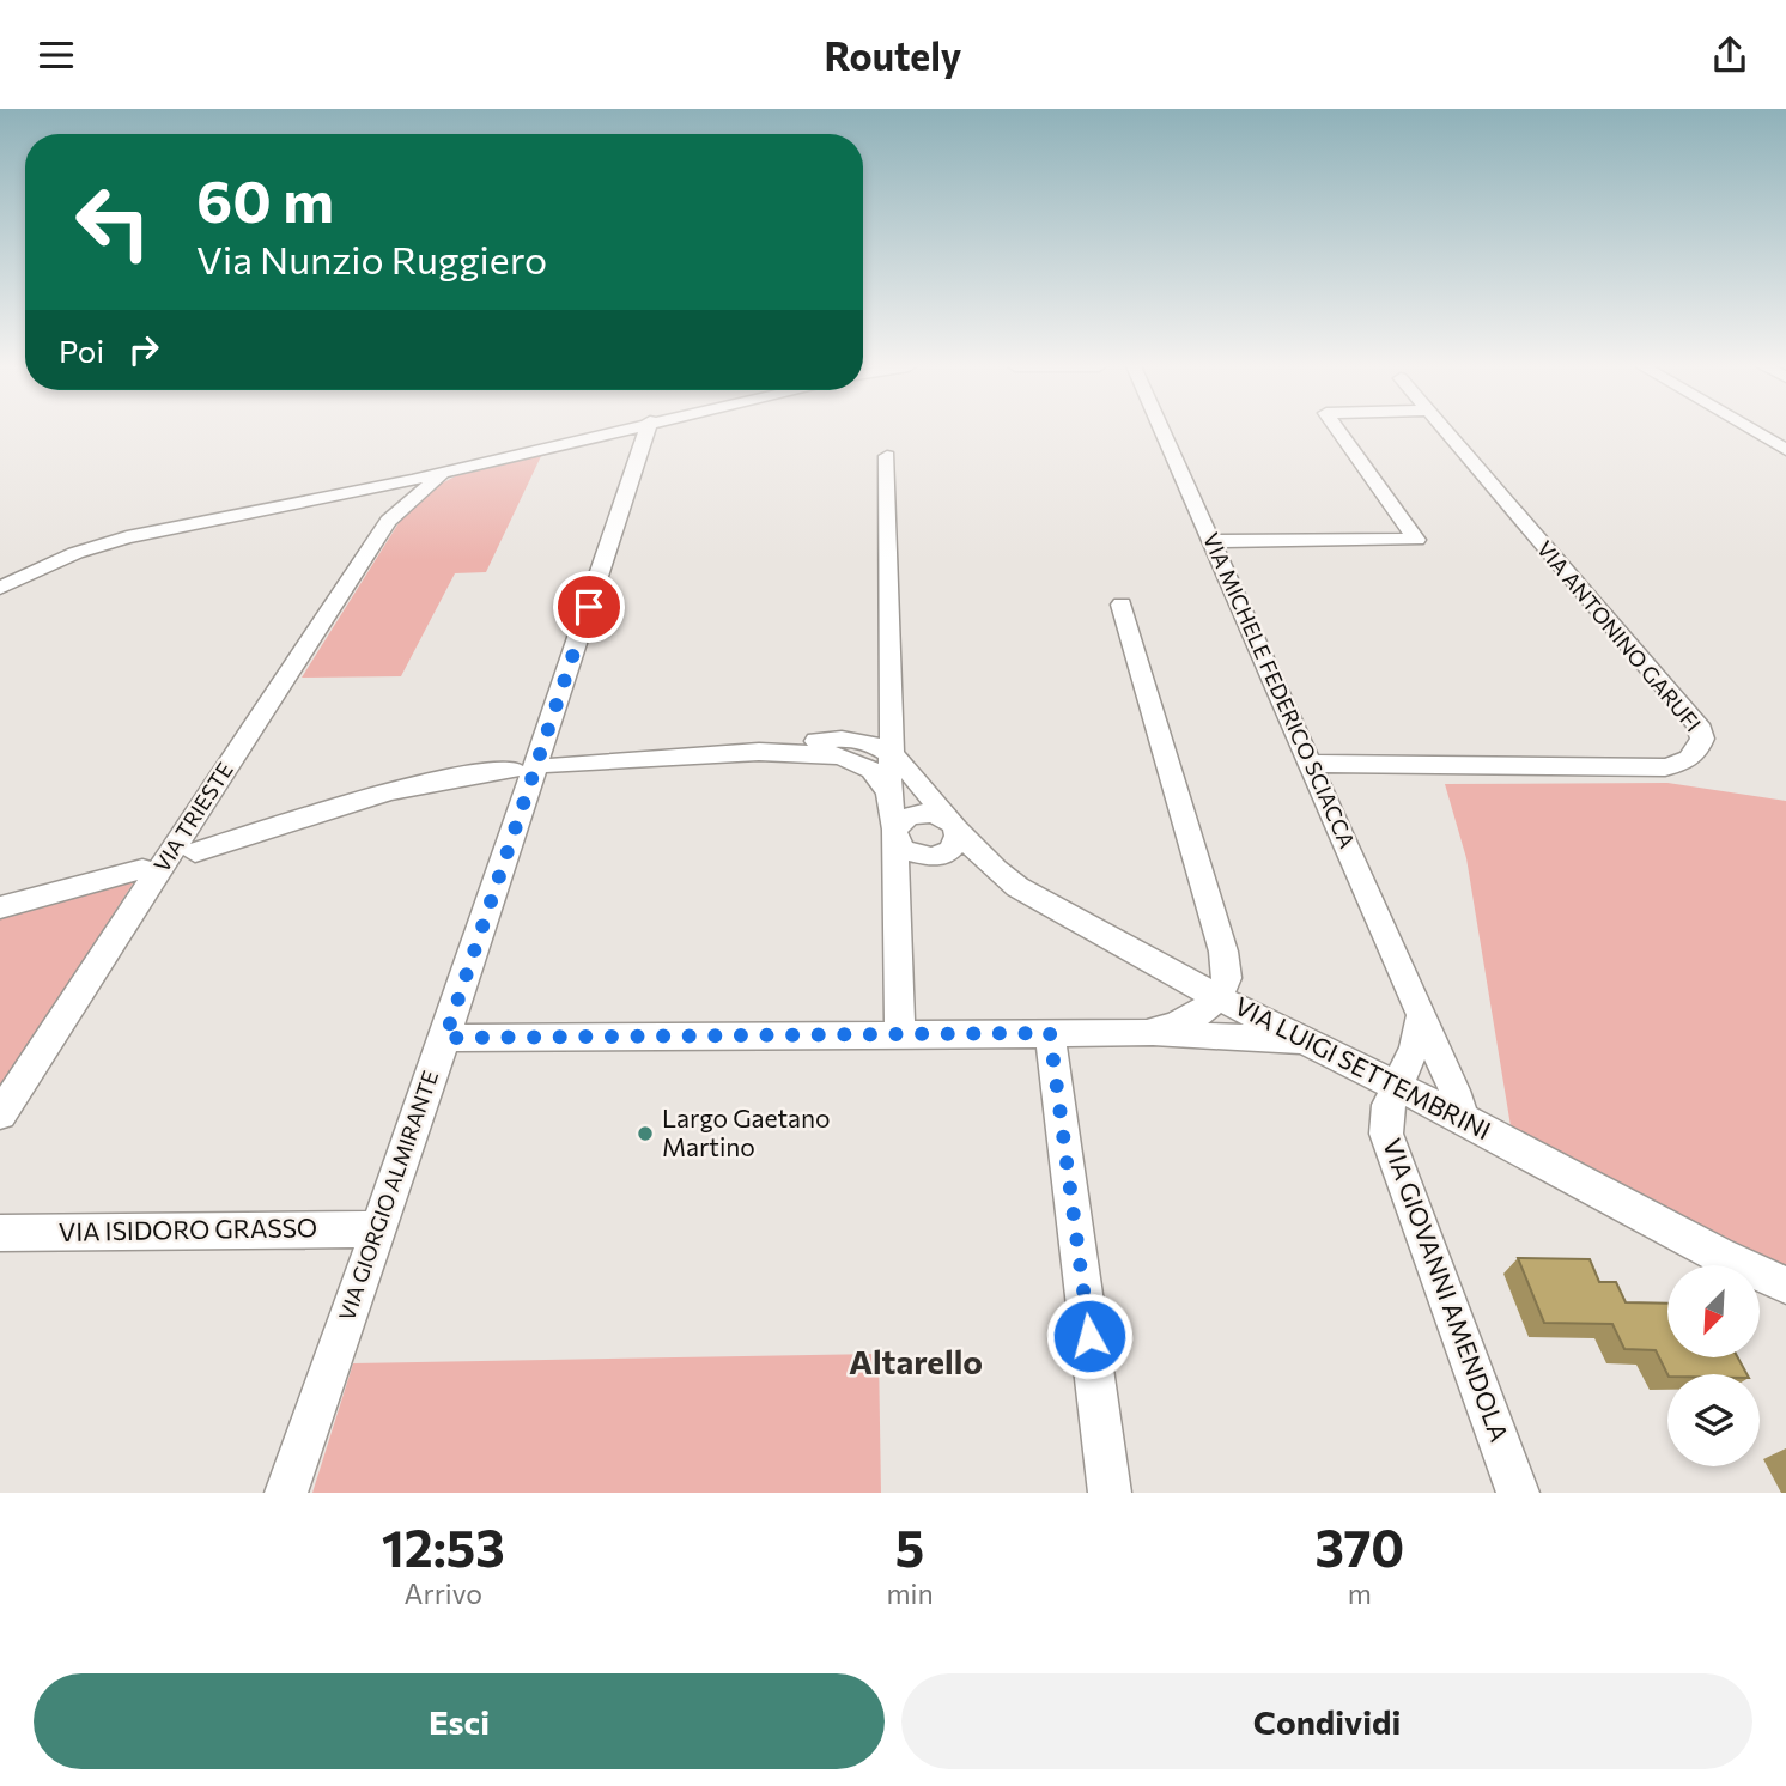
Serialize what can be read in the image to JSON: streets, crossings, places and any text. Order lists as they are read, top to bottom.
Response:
{
  "streets": {
    "street": [
      "VIA ANTONINO GARUFI",
      "VIA MICHELE FEDERICO SCIACCA",
      "VIA TRIESTE",
      "VIA LUIGI SETTEMBRINI",
      "VIA GIORGIO ALMIRANTE",
      "VIA ISIDORO GRASSO",
      "VIA GIOVANNI AMENDOLA"
    ]
  },
  "crossings": [
    ["VIA ANTONINO GARUFI", "VIA MICHELE FEDERICO SCIACCA"],
    ["VIA MICHELE FEDERICO SCIACCA", "VIA LUIGI SETTEMBRINI"],
    ["VIA MICHELE FEDERICO SCIACCA", "VIA GIOVANNI AMENDOLA"],
    ["VIA LUIGI SETTEMBRINI", "VIA GIOVANNI AMENDOLA"],
    ["VIA GIORGIO ALMIRANTE", "VIA ISIDORO GRASSO"]
  ],
  "districts": ["Altarello"],
  "places": ["Largo Gaetano Martino"],
  "north": "bottom left",
  "page": {
    "header": "Routely",
    "turn": ["60 m", "Via Nunzio Ruggiero"],
    "then": "Poi",
    "eta": [
      "12:53",
      "Arrivo",
      "5",
      "min",
      "370",
      "m"
    ],
    "buttons": ["Esci", "Condividi"]
  }
}
